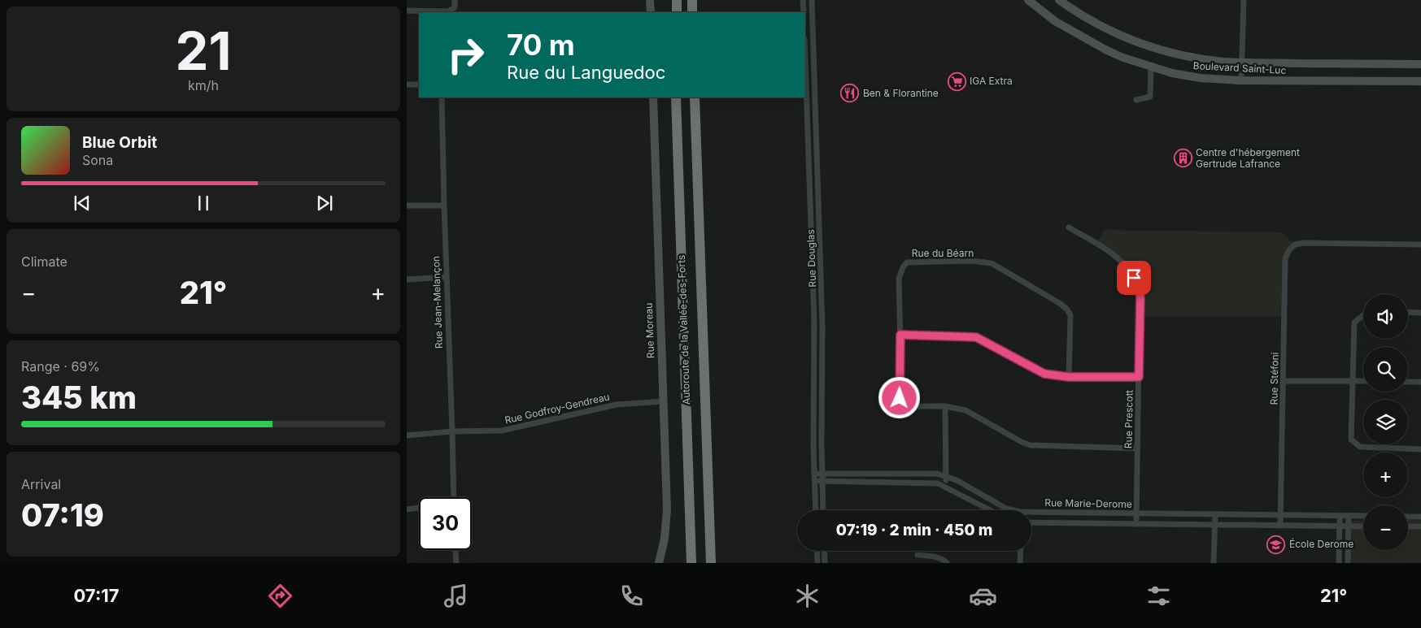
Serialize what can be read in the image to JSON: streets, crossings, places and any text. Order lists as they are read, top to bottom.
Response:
{
  "streets": {
    "highway": ["Autoroute de la Vallée-des-Forts"],
    "street": [
      "Boulevard Saint-Luc",
      "Rue du Béarn",
      "Rue Douglas",
      "Rue Jean-Melançon",
      "Rue Moreau",
      "Rue Stéfoni",
      "Rue Godfroy-Gendreau",
      "Rue Prescott",
      "Rue Marie-Derome"
    ]
  },
  "crossings": [
    ["Rue du Béarn", "Rue Prescott"],
    ["Rue Douglas", "Rue Marie-Derome"],
    ["Rue Jean-Melançon", "Rue Godfroy-Gendreau"],
    ["Rue Moreau", "Rue Godfroy-Gendreau"],
    ["Rue Stéfoni", "Rue Marie-Derome"],
    ["Rue Prescott", "Rue Marie-Derome"]
  ],
  "places": {
    "supermarket": ["IGA Extra"],
    "restaurant": ["Ben & Florantine"],
    "building": ["Centre d'hébergement Gertrude Lafrance"],
    "school or university": ["École Derome"]
  },
  "page": {
    "tile": [
      ["21", "km/h"],
      "Climate",
      ["Range · 69%", "345 km"],
      ["Arrival", "07:19"]
    ],
    "turn": ["70 m", "Rue du Languedoc"],
    "song": ["Blue Orbit", "Sona"],
    "heat": ["−", "21°", "+"],
    "map_buttons": ["+", "−"],
    "limit": "30",
    "trip": "07:19 · 2 min · 450 m",
    "tabs": ["07:17", "21°"]
  }
}
